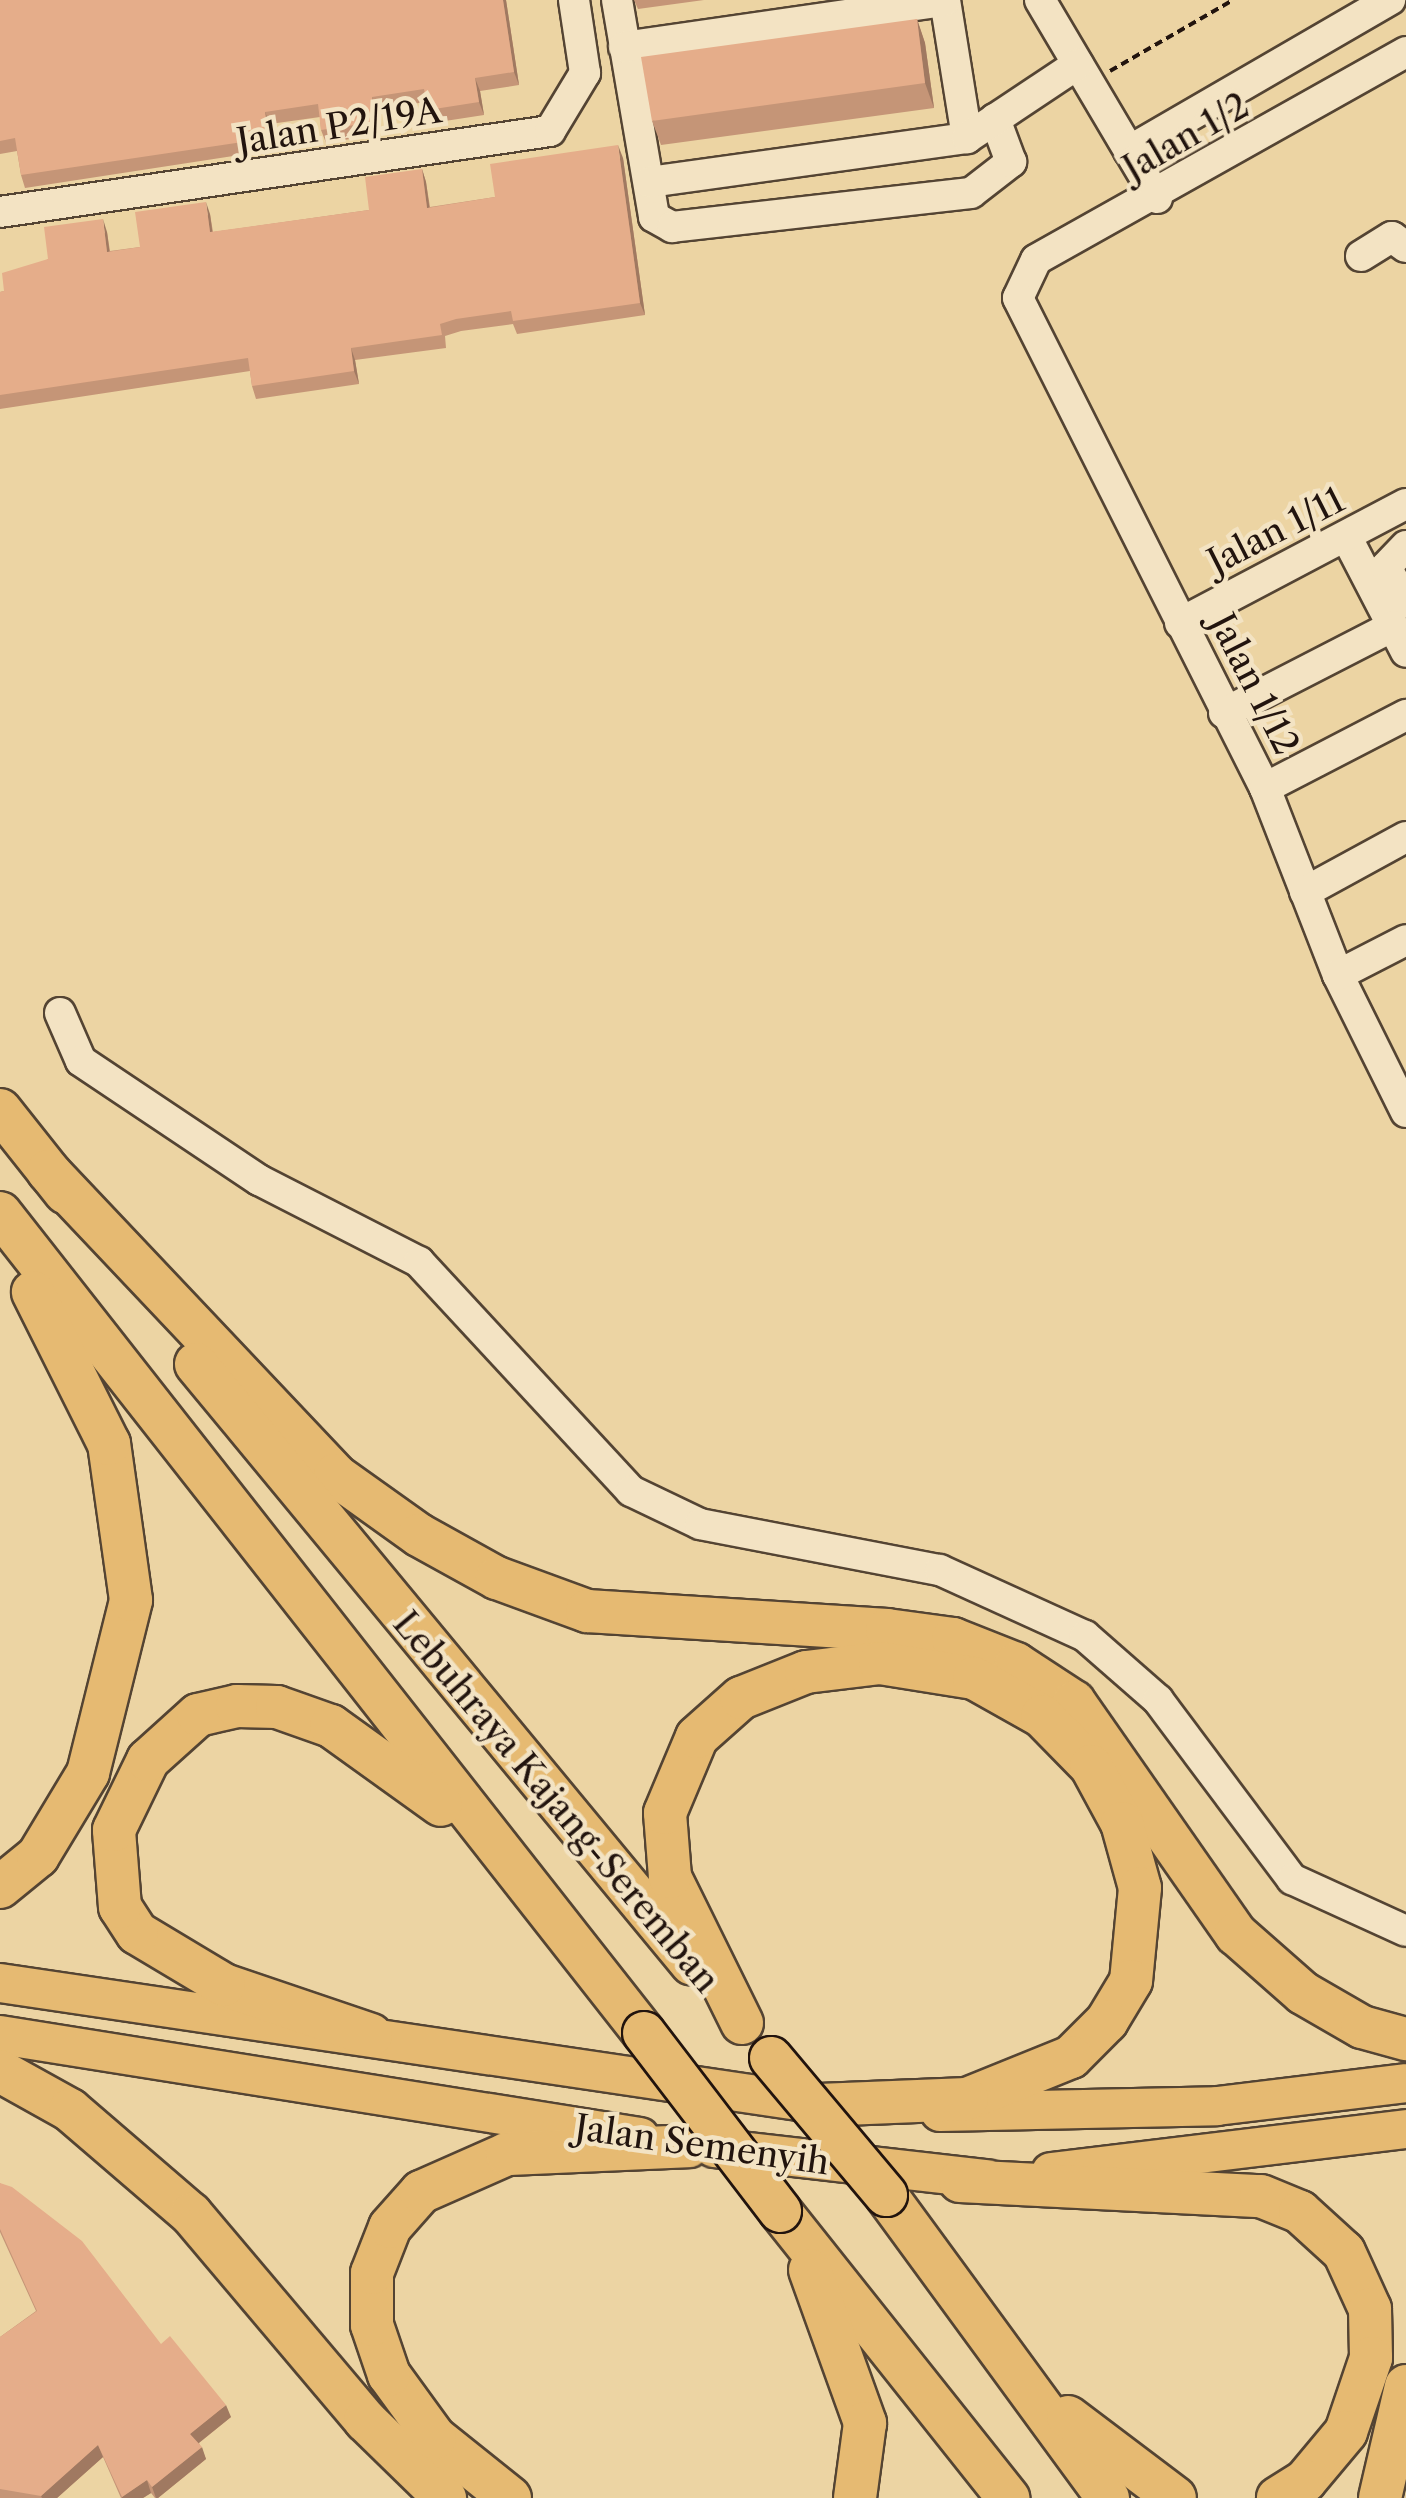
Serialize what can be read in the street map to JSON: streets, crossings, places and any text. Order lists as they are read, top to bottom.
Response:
{
  "streets": {
    "highway": ["Lebuhraya Kajang-Seremban"],
    "main road": ["Jalan Semenyih"],
    "street": [
      "Jalan P2/19A",
      "Jalan 1/2",
      "Jalan 1/11",
      "Jalan 1/12"
    ]
  },
  "crossings": [
    ["Jalan 1/2", "Jalan 1/12"],
    ["Jalan 1/11", "Jalan 1/12"]
  ]
}
